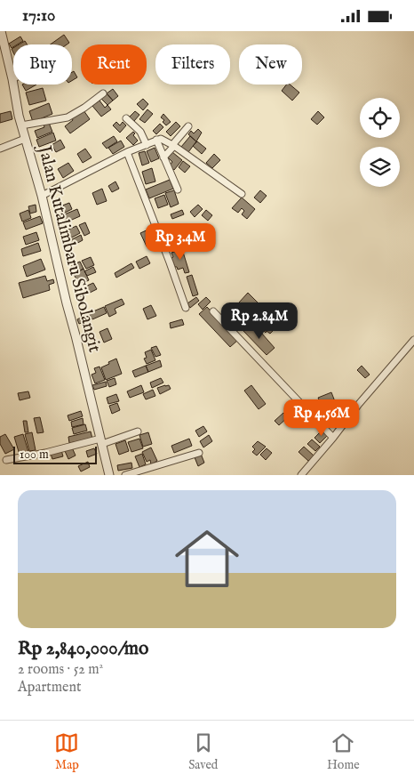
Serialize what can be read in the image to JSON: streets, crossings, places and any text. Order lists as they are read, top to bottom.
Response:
{
  "streets": {
    "street": ["Jalan Kutalimbaru Sibolangit"]
  },
  "scale_bar": "100 m",
  "page": {
    "status": "17:10",
    "chip": [
      "Buy",
      "Rent",
      "Filters",
      "New"
    ],
    "price": ["Rp 3.4M", "Rp 2.84M", "Rp 4.56M"],
    "scale": "100 m",
    "list": [
      {
        "name": "Rp 2,840,000/mo",
        "note": "2 rooms · 52 m² · Apartment"
      }
    ],
    "tabs": ["Map", "Saved", "Home"]
  }
}
